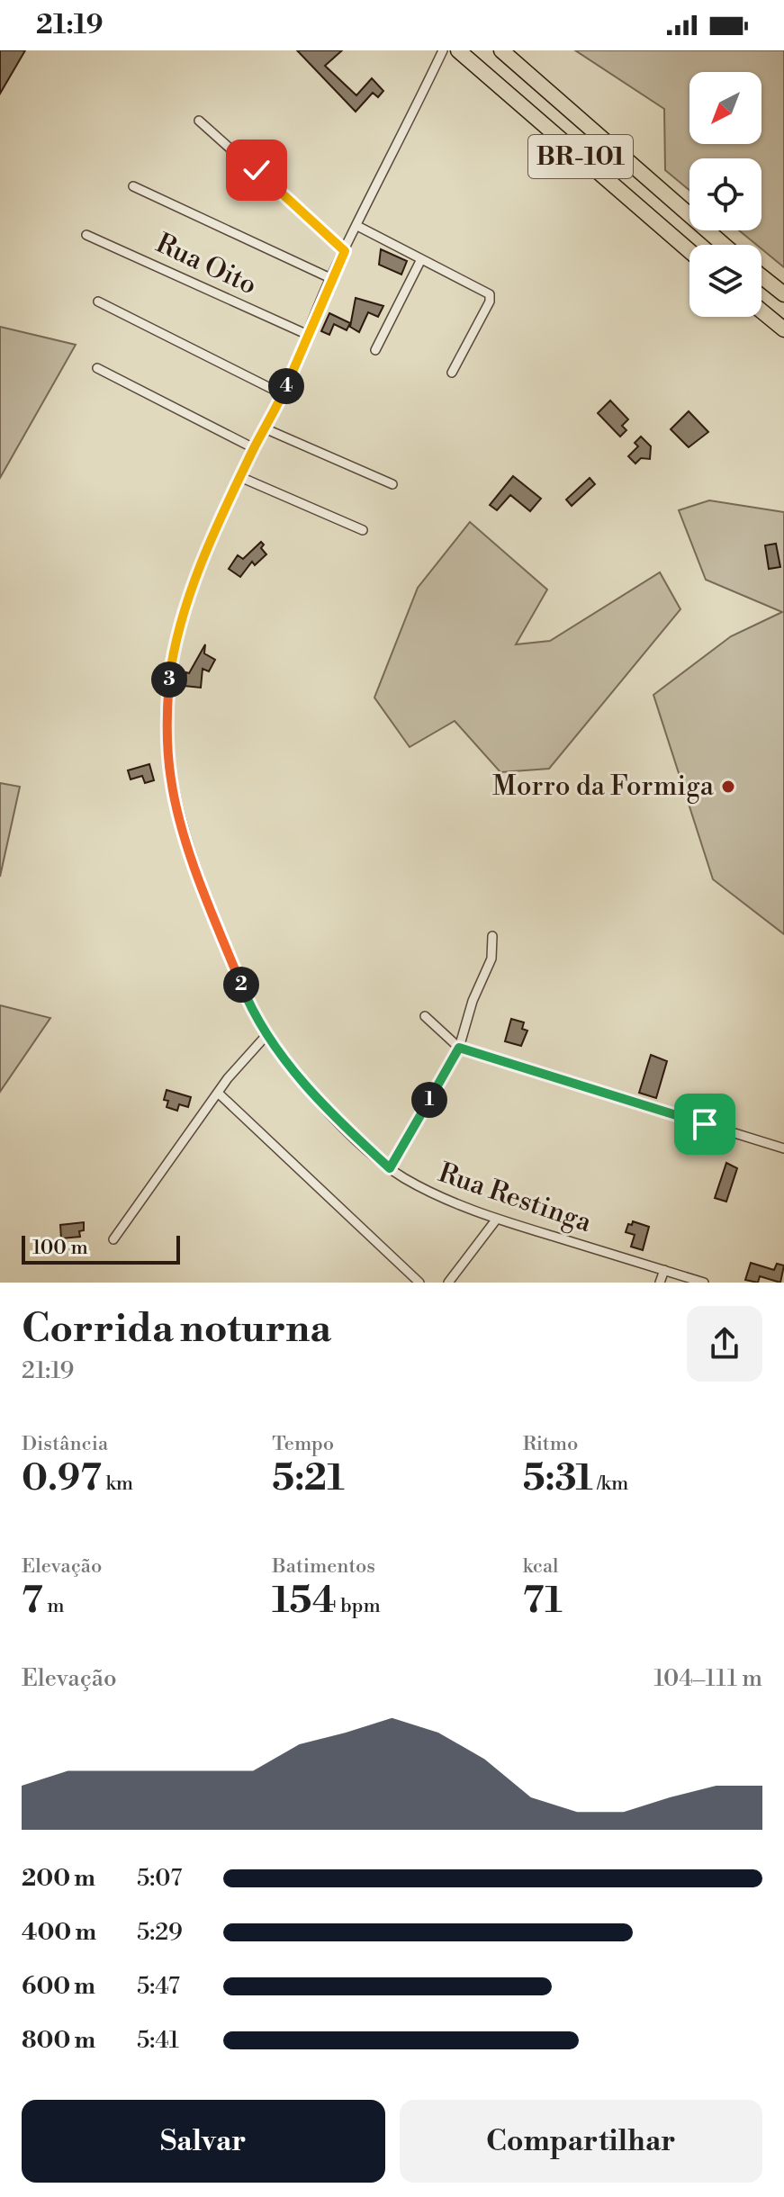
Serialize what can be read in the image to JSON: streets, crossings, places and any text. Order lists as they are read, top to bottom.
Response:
{
  "streets": {
    "highway": ["BR-101"],
    "street": ["Rua Oito", "Rua Restinga"]
  },
  "crossings": [
    ["Rua Oito", "Rua Restinga"]
  ],
  "places": ["Morro da Formiga"],
  "scale_bar": "100 m",
  "north": "bottom left",
  "page": {
    "status": "21:19",
    "pins": [
      "4",
      "3",
      "2",
      "1"
    ],
    "scale": "100 m",
    "heading": ["Corrida noturna", "21:19"],
    "stats": [
      ["Distância", "0.97 km"],
      ["Tempo", "5:21"],
      ["Ritmo", "5:31 /km"],
      ["Elevação", "7 m"],
      ["Batimentos", "154 bpm"],
      ["kcal", "71"]
    ],
    "chart": ["Elevação", "104–111 m"],
    "list": [
      {
        "name": "200 m",
        "note": "5:07"
      },
      {
        "name": "400 m",
        "note": "5:29"
      },
      {
        "name": "600 m",
        "note": "5:47"
      },
      {
        "name": "800 m",
        "note": "5:41"
      }
    ],
    "buttons": ["Salvar", "Compartilhar"]
  }
}
